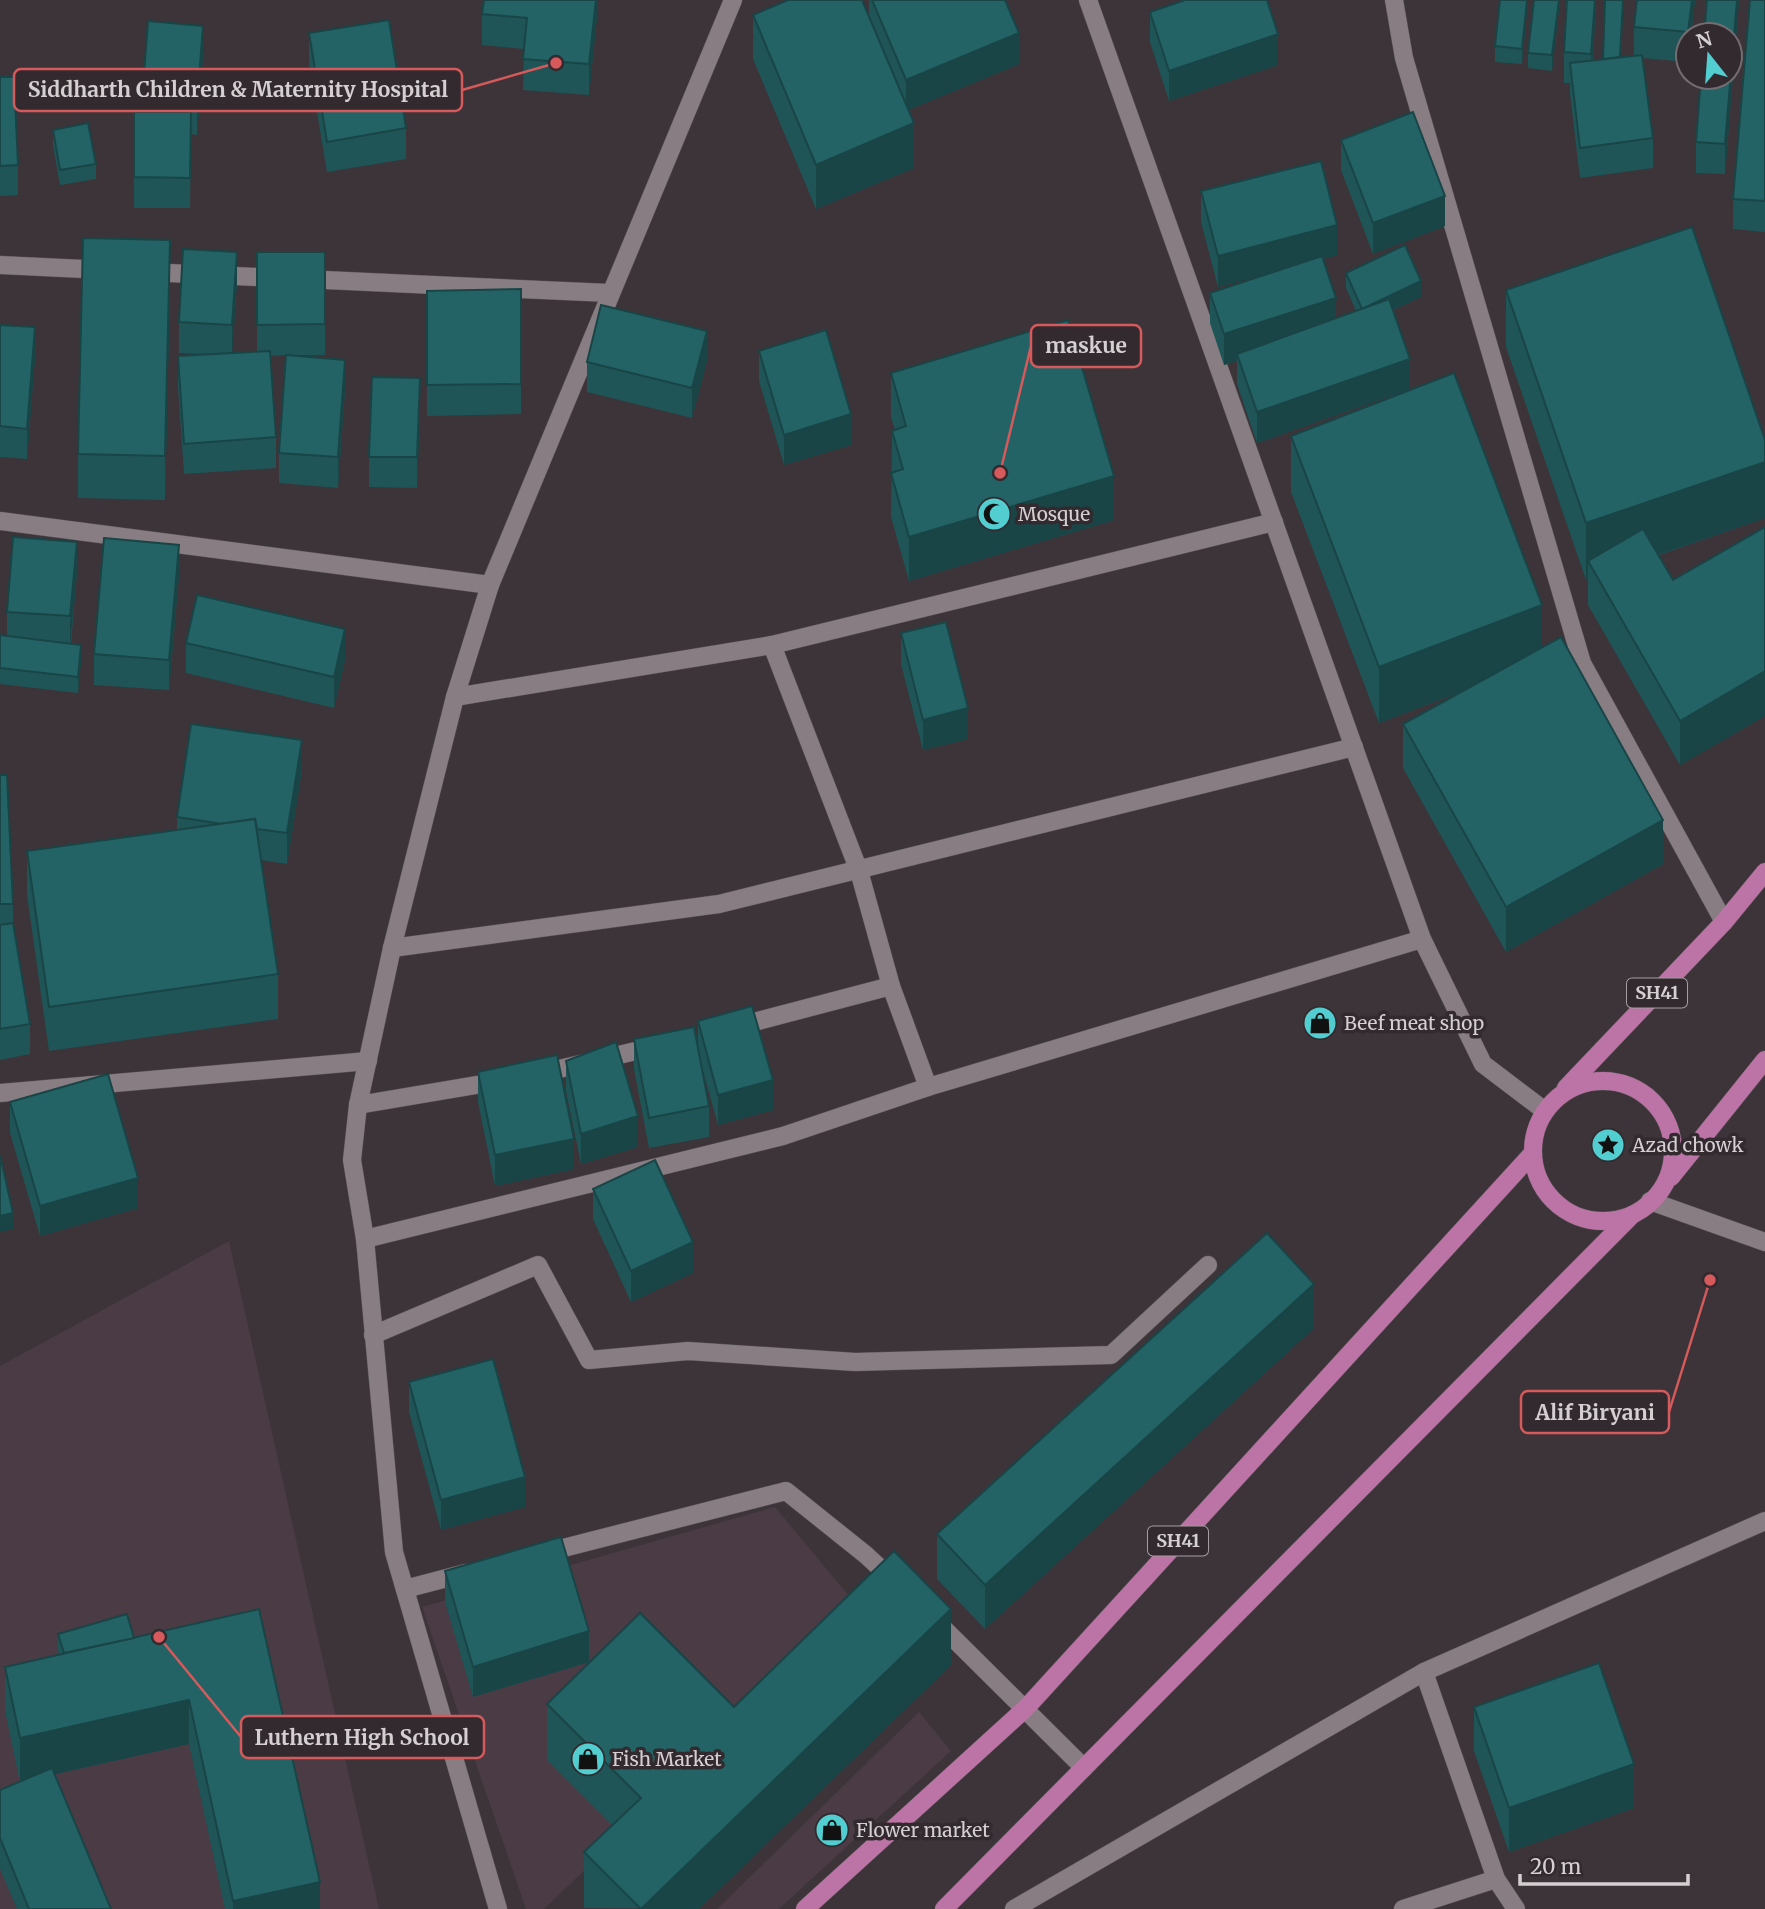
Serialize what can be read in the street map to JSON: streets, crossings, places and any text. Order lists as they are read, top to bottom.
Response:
{
  "streets": {
    "main road": ["SH41"]
  },
  "places": {
    "other": [
      "Siddharth Children & Maternity Hospital",
      "maskue",
      "Alif Biryani",
      "Luthern High School"
    ],
    "mosque": ["Mosque"],
    "shop": ["Beef meat shop", "Fish Market", "Flower market"],
    "place": ["Azad chowk"]
  },
  "scale_bar": "20 m",
  "north": "top"
}
